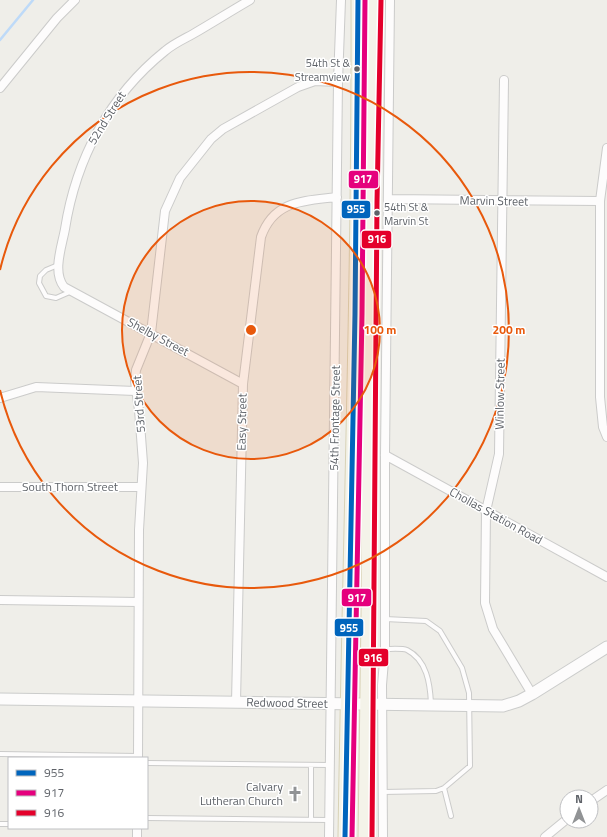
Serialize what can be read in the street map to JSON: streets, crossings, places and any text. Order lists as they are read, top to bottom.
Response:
{
  "streets": {
    "street": [
      "52nd Street",
      "Marvin Street",
      "Shelby Street",
      "Winlow Street",
      "53rd Street",
      "54th Frontage Street",
      "Easy Street",
      "South Thorn Street",
      "Chollas Station Road",
      "Redwood Street"
    ]
  },
  "crossings": [
    ["52nd Street", "Shelby Street"],
    ["Marvin Street", "Winlow Street"],
    ["Shelby Street", "53rd Street"],
    ["Shelby Street", "Easy Street"],
    ["Winlow Street", "Chollas Station Road"],
    ["Winlow Street", "Redwood Street"],
    ["53rd Street", "54th Frontage Street"],
    ["53rd Street", "South Thorn Street"],
    ["53rd Street", "Redwood Street"],
    ["54th Frontage Street", "Easy Street"],
    ["54th Frontage Street", "Redwood Street"],
    ["Easy Street", "Redwood Street"]
  ],
  "places": {
    "other": ["54th St & Streamview", "54th St & Marvin St"],
    "church": ["Calvary Lutheran Church"]
  },
  "lines": ["transit line 955", "transit line 917", "transit line 916"],
  "legend": ["955", "917", "916"],
  "north": "top",
  "rings": ["100 m", "200 m"]
}
